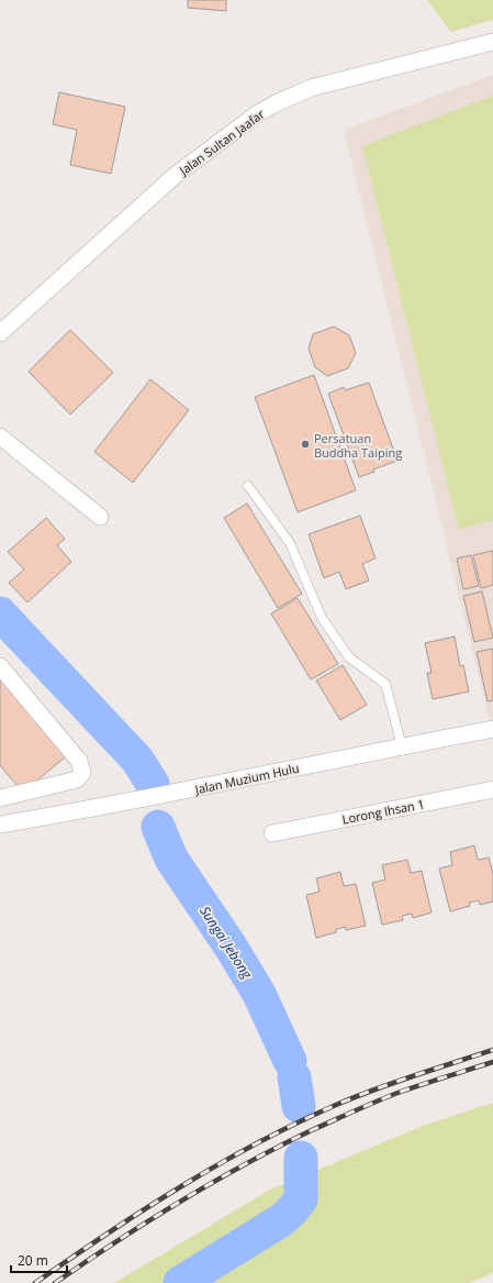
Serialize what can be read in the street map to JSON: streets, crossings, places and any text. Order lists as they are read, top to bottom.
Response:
{
  "streets": {
    "street": ["Jalan Sultan Jaafar", "Jalan Muzium Hulu", "Lorong Ihsan 1"]
  },
  "water": ["Sungai Jebong"],
  "places": ["Persatuan Buddha Taiping"],
  "scale_bar": "20 m"
}
